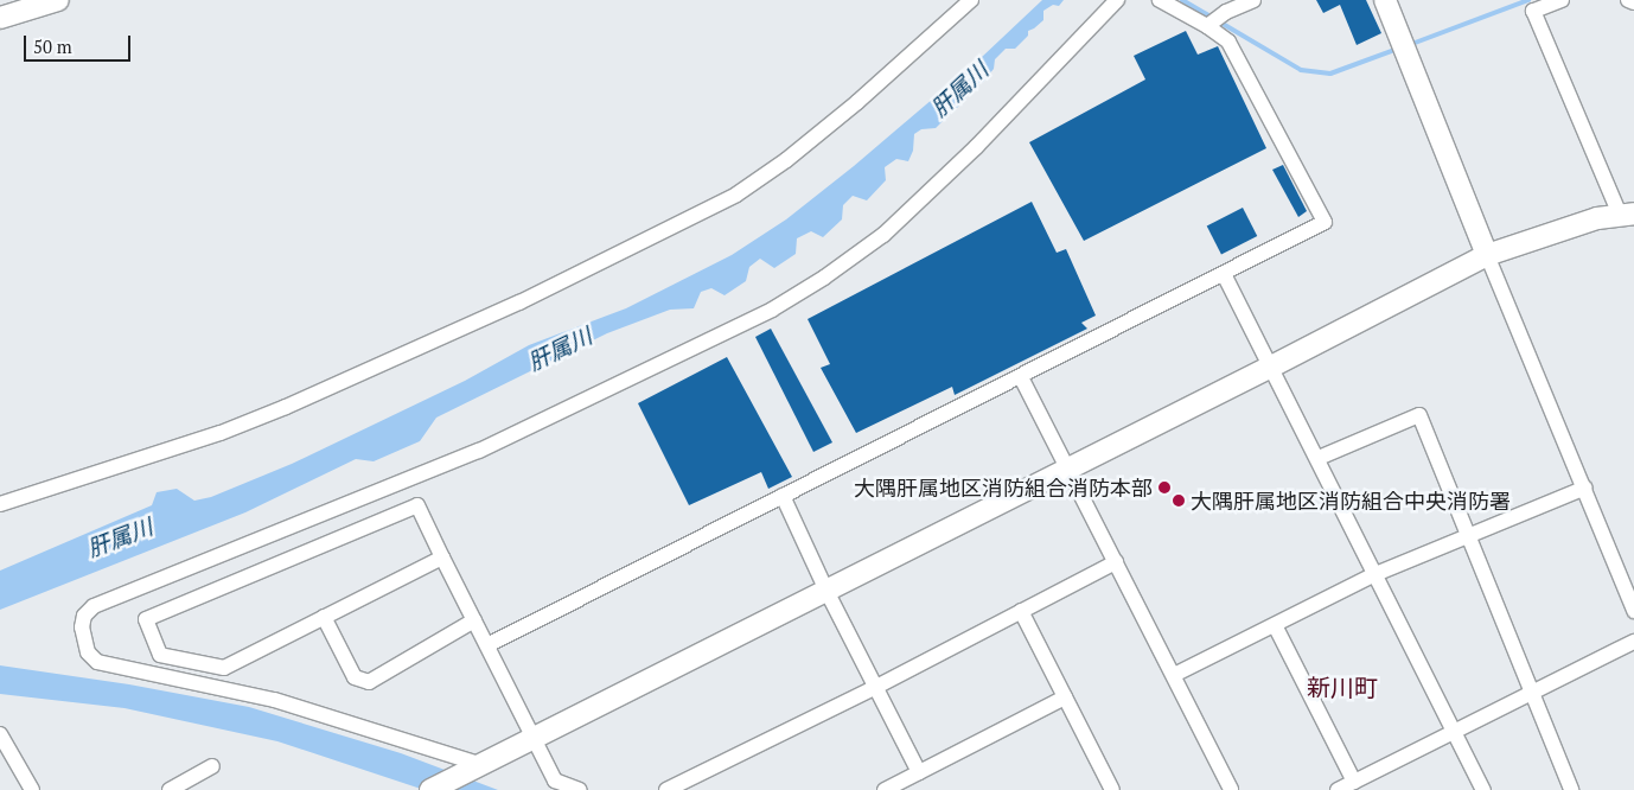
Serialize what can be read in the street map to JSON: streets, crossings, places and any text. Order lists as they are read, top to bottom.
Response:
{
  "districts": ["新川町"],
  "water": ["肝属川"],
  "places": ["大隅肝属地区消防組合消防本部", "大隅肝属地区消防組合中央消防署"],
  "scale_bar": "50 m"
}
